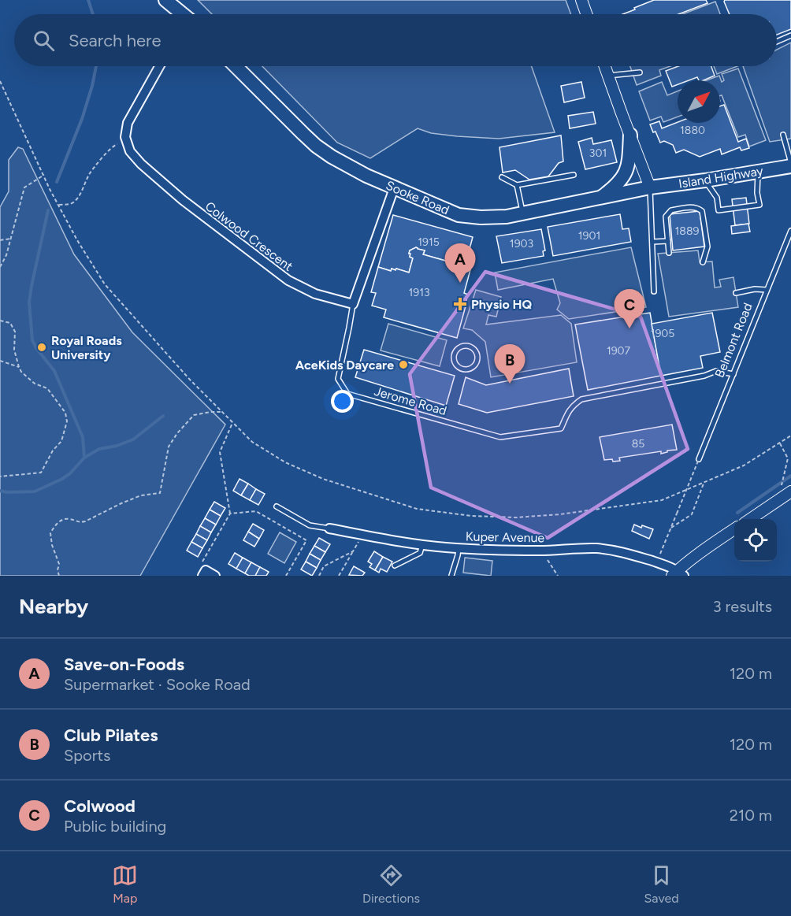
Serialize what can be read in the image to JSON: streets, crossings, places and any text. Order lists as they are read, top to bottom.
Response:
{
  "streets": {
    "main road": ["Island Highway", "Sooke Road"],
    "street": ["Colwood Crescent", "Kuper Avenue"],
    "lane": ["Belmont Road", "Jerome Road"]
  },
  "crossings": [
    ["Island Highway", "Sooke Road"],
    ["Colwood Crescent", "Jerome Road"],
    ["Belmont Road", "Jerome Road"]
  ],
  "places": {
    "health": ["Physio HQ"],
    "other": ["Royal Roads University", "AceKids Daycare"]
  },
  "house_numbers": [
    "1880",
    "301",
    "1889",
    "1901",
    "1915",
    "1903",
    "1913",
    "1905",
    "1907",
    "85"
  ],
  "north": "top right",
  "page": {
    "search": "Search here",
    "pins": ["A", "C", "B"],
    "heading": ["Nearby", "3 results"],
    "list": [
      {
        "mark": "A",
        "name": "Save-on-Foods",
        "note": "Supermarket · Sooke Road",
        "value": "120 m"
      },
      {
        "mark": "B",
        "name": "Club Pilates",
        "note": "Sports",
        "value": "120 m"
      },
      {
        "mark": "C",
        "name": "Colwood",
        "note": "Public building",
        "value": "210 m"
      }
    ],
    "nav": ["Map", "Directions", "Saved"]
  }
}
